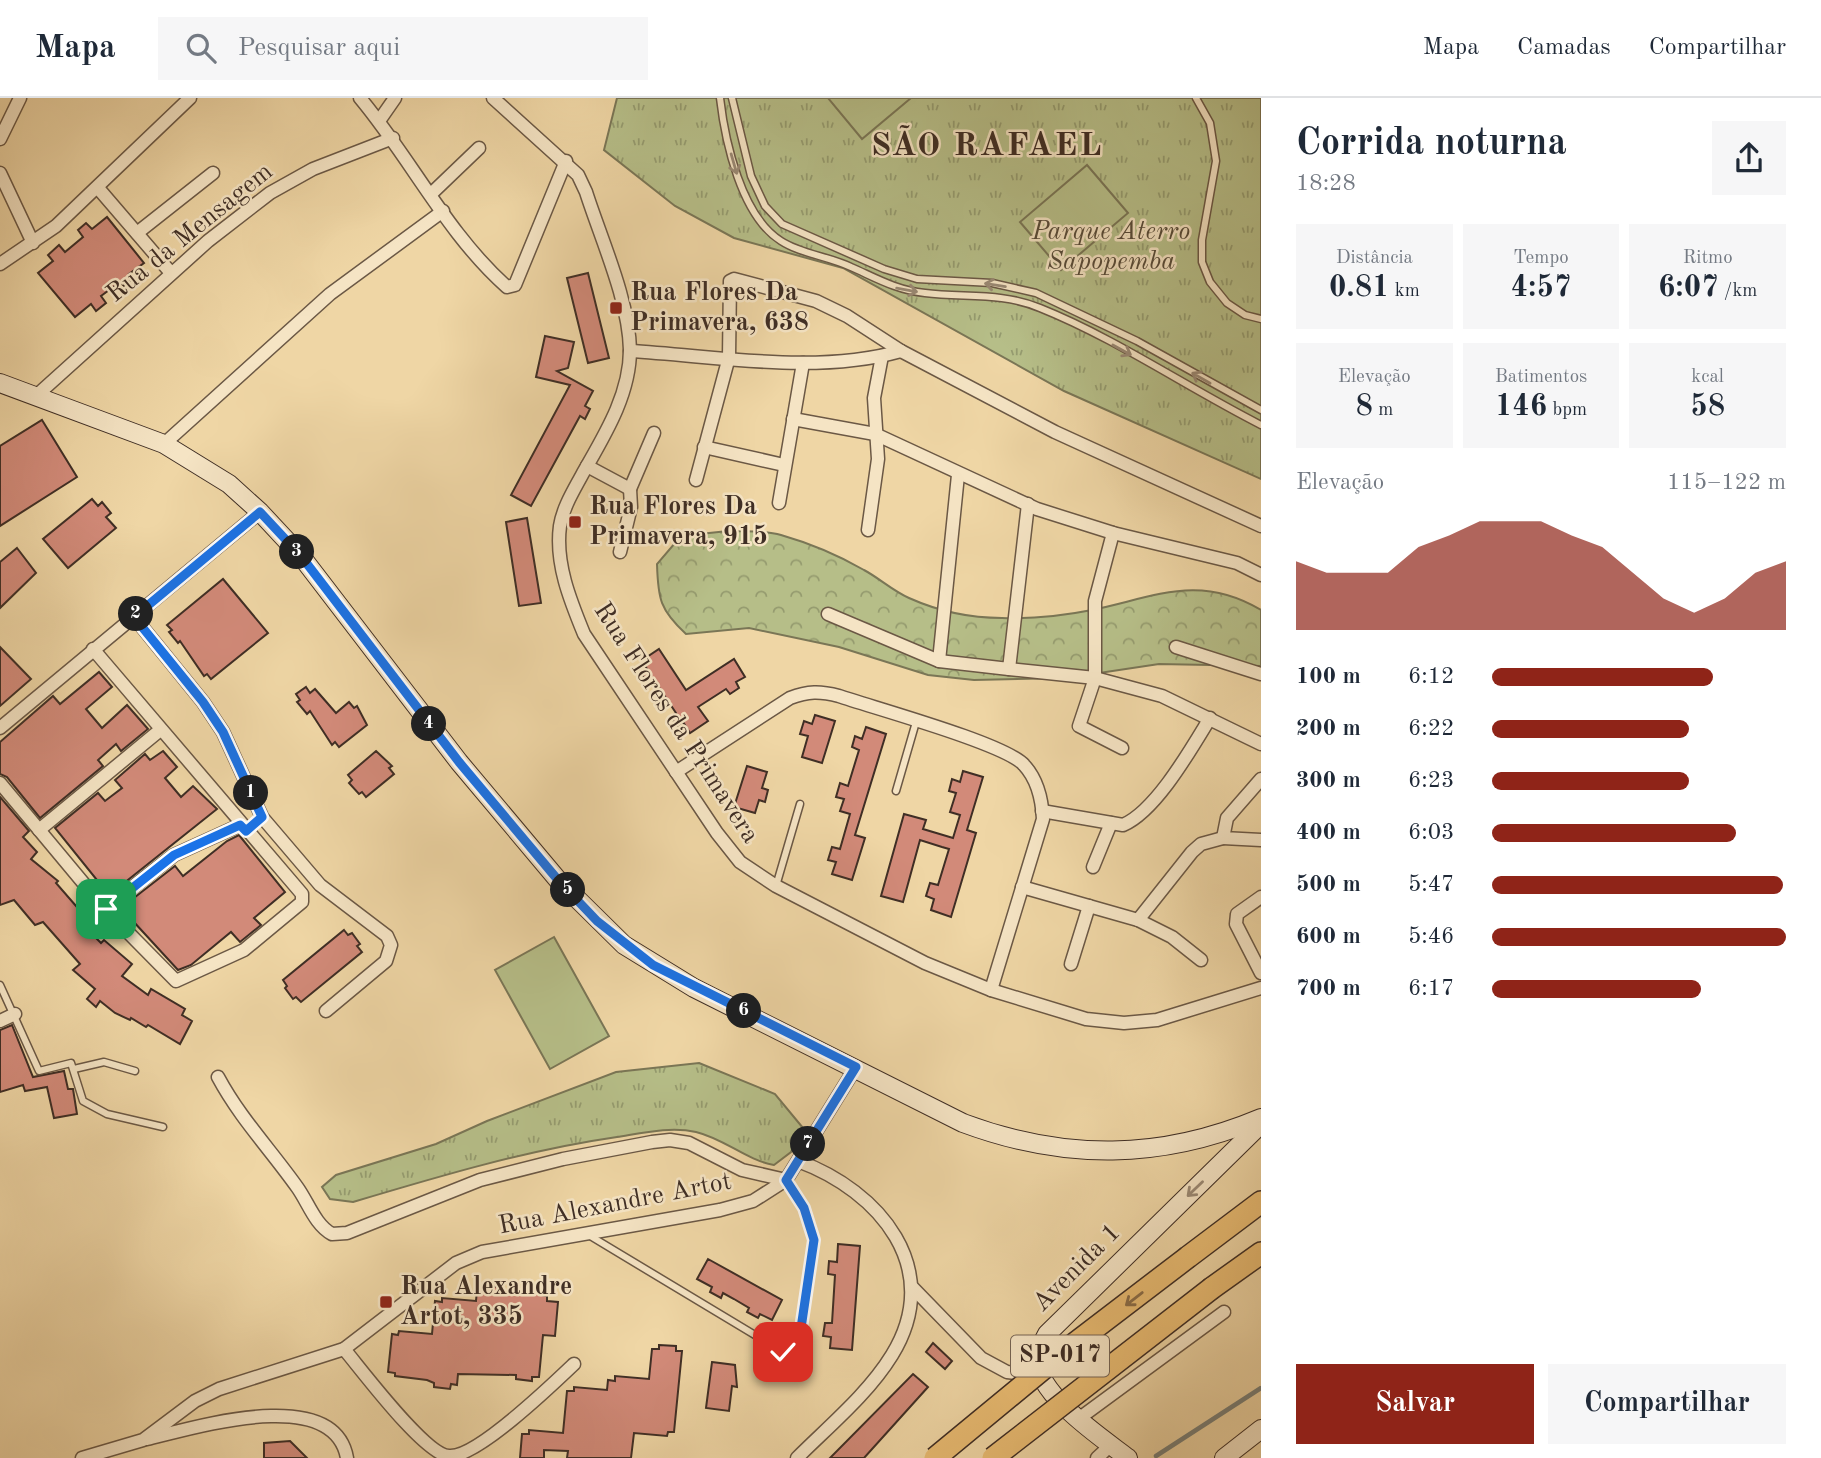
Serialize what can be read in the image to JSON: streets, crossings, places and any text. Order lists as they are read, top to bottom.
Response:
{
  "streets": {
    "highway": ["SP-017"],
    "main road": ["Avenida 1"],
    "street": ["Rua da Mensagem", "Rua Flores da Primavera", "Rua Alexandre Artot"]
  },
  "one_way": ["Avenida 1"],
  "districts": ["SÃO RAFAEL"],
  "parks": ["Parque Aterro Sapopemba"],
  "places": {
    "transit": ["Rua Flores Da Primavera, 638", "Rua Flores Da Primavera, 915", "Rua Alexandre Artot, 335"]
  },
  "page": {
    "header": "Mapa",
    "search": "Pesquisar aqui",
    "nav": ["Mapa", "Camadas", "Compartilhar"],
    "heading": ["Corrida noturna", "18:28"],
    "stats": [
      ["Distância", "0.81 km"],
      ["Tempo", "4:57"],
      ["Ritmo", "6:07 /km"],
      ["Elevação", "8 m"],
      ["Batimentos", "146 bpm"],
      ["kcal", "58"]
    ],
    "chart": ["Elevação", "115–122 m"],
    "pins": [
      "3",
      "2",
      "4",
      "1",
      "5",
      "6",
      "7"
    ],
    "list": [
      {
        "name": "100 m",
        "note": "6:12"
      },
      {
        "name": "200 m",
        "note": "6:22"
      },
      {
        "name": "300 m",
        "note": "6:23"
      },
      {
        "name": "400 m",
        "note": "6:03"
      },
      {
        "name": "500 m",
        "note": "5:47"
      },
      {
        "name": "600 m",
        "note": "5:46"
      },
      {
        "name": "700 m",
        "note": "6:17"
      }
    ],
    "buttons": ["Salvar", "Compartilhar"]
  }
}
